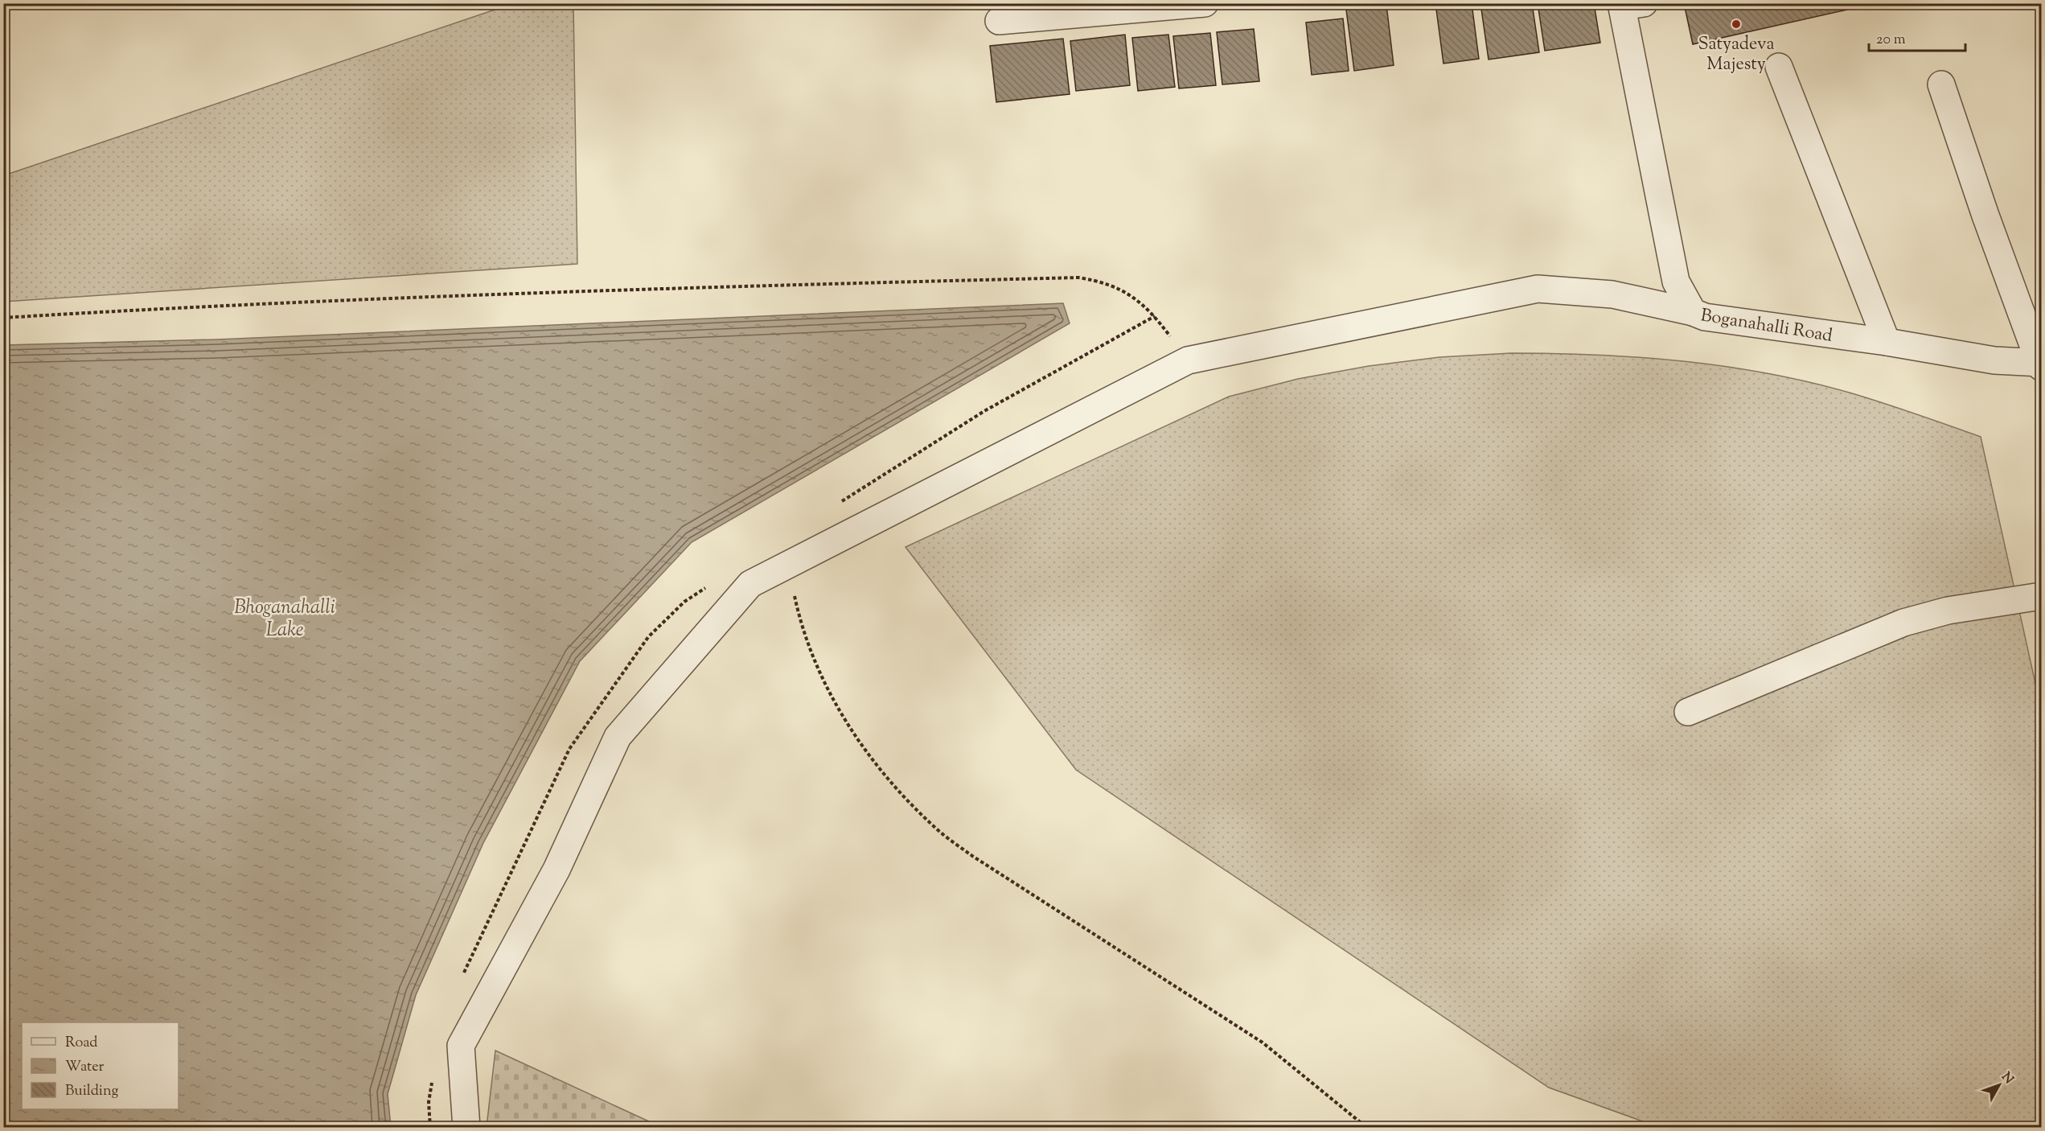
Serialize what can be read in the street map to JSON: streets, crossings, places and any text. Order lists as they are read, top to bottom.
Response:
{
  "streets": {
    "street": ["Boganahalli Road"]
  },
  "water": ["Bhoganahalli Lake"],
  "places": ["Satyadeva Majesty"],
  "legend": ["Road", "Water", "Building"],
  "scale_bar": "20 m",
  "north": "top right"
}
